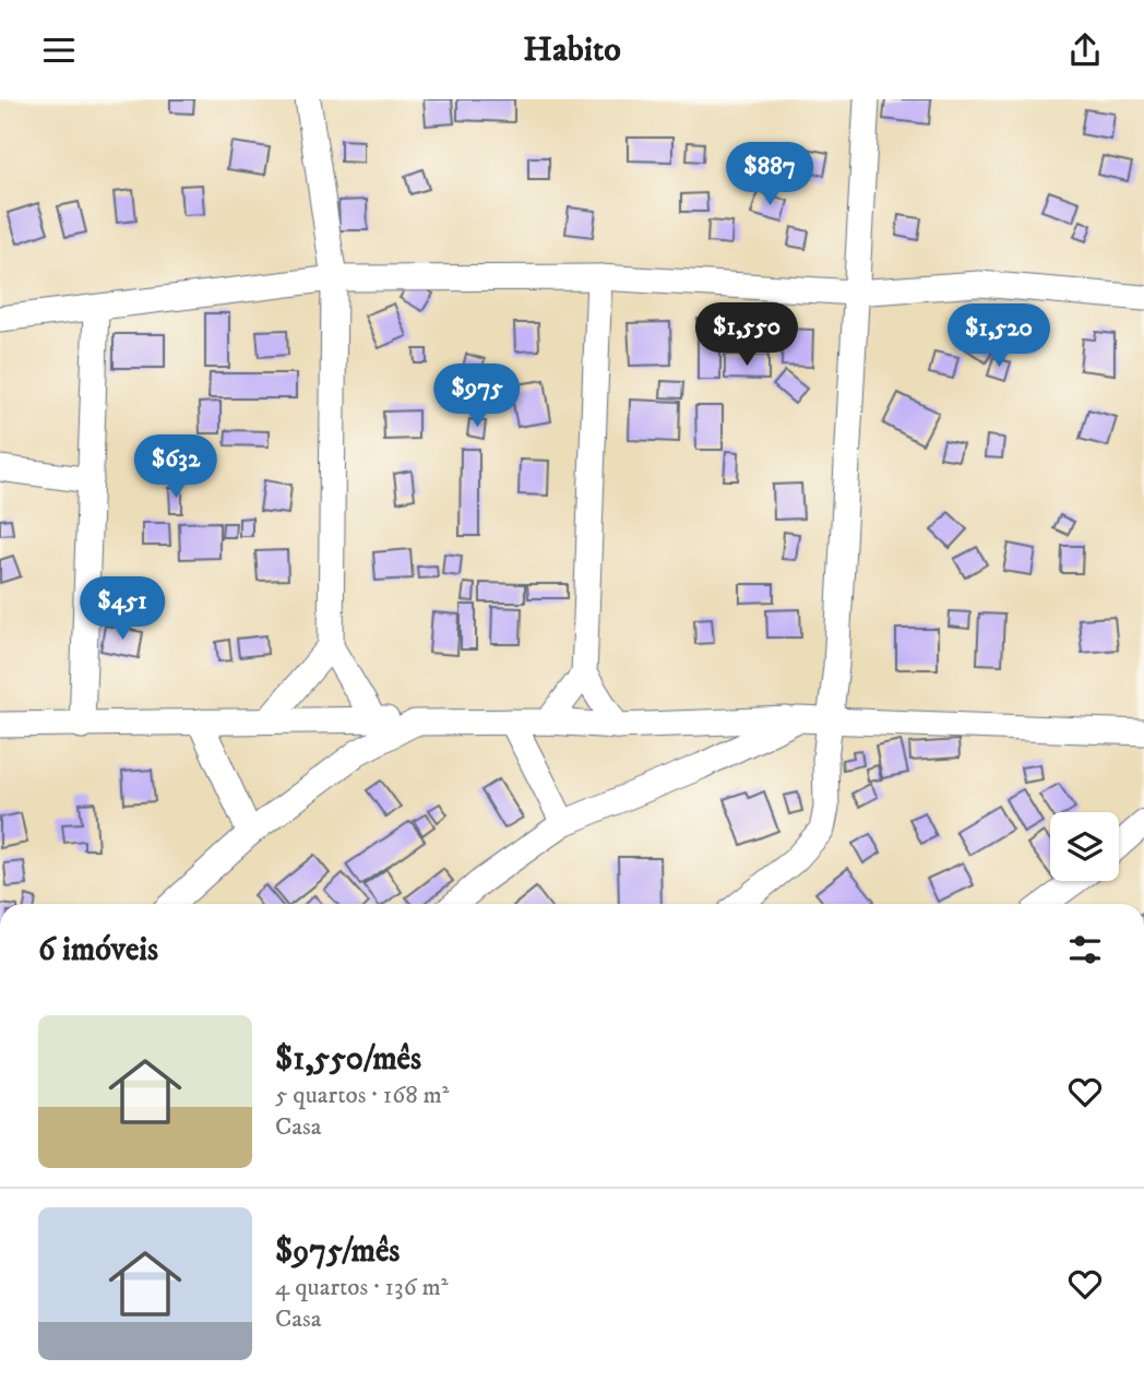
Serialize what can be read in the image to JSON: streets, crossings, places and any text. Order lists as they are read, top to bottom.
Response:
{
  "page": {
    "header": "Habito",
    "price": [
      "$887",
      "$1,550",
      "$1,520",
      "$975",
      "$632",
      "$451"
    ],
    "heading": "6 imóveis",
    "list": [
      {
        "name": "$1,550/mês",
        "note": "5 quartos · 168 m² · Casa"
      },
      {
        "name": "$975/mês",
        "note": "4 quartos · 136 m² · Casa"
      }
    ]
  }
}
